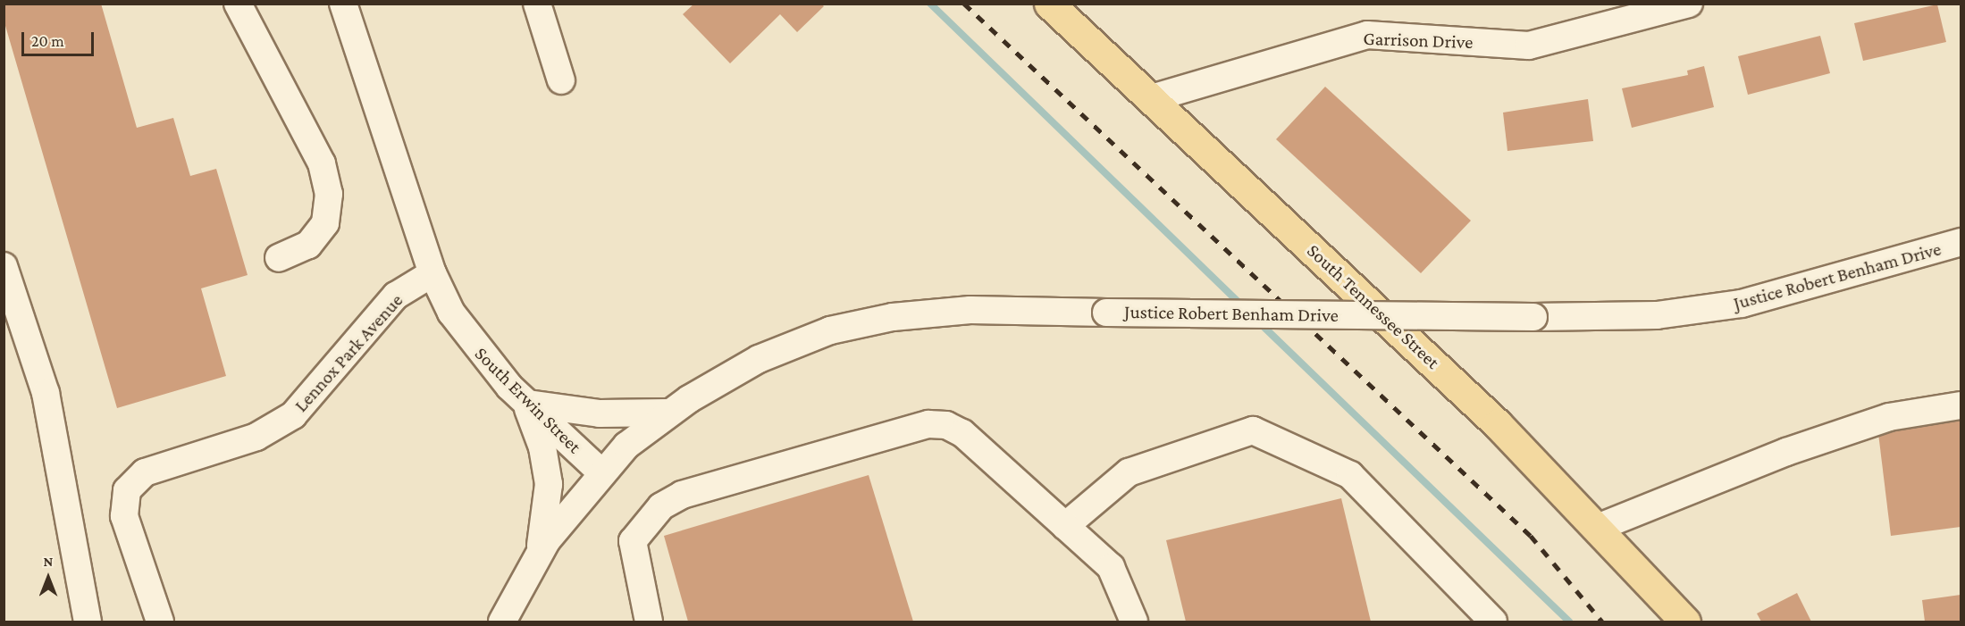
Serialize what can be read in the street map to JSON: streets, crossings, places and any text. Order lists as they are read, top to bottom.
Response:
{
  "streets": {
    "main road": ["South Tennessee Street"],
    "street": [
      "Garrison Drive",
      "Justice Robert Benham Drive",
      "Lennox Park Avenue",
      "South Erwin Street"
    ]
  },
  "crossings": [
    ["Garrison Drive", "South Tennessee Street"],
    ["Justice Robert Benham Drive", "South Erwin Street"],
    ["Lennox Park Avenue", "South Erwin Street"]
  ],
  "scale_bar": "20 m",
  "north": "top"
}
